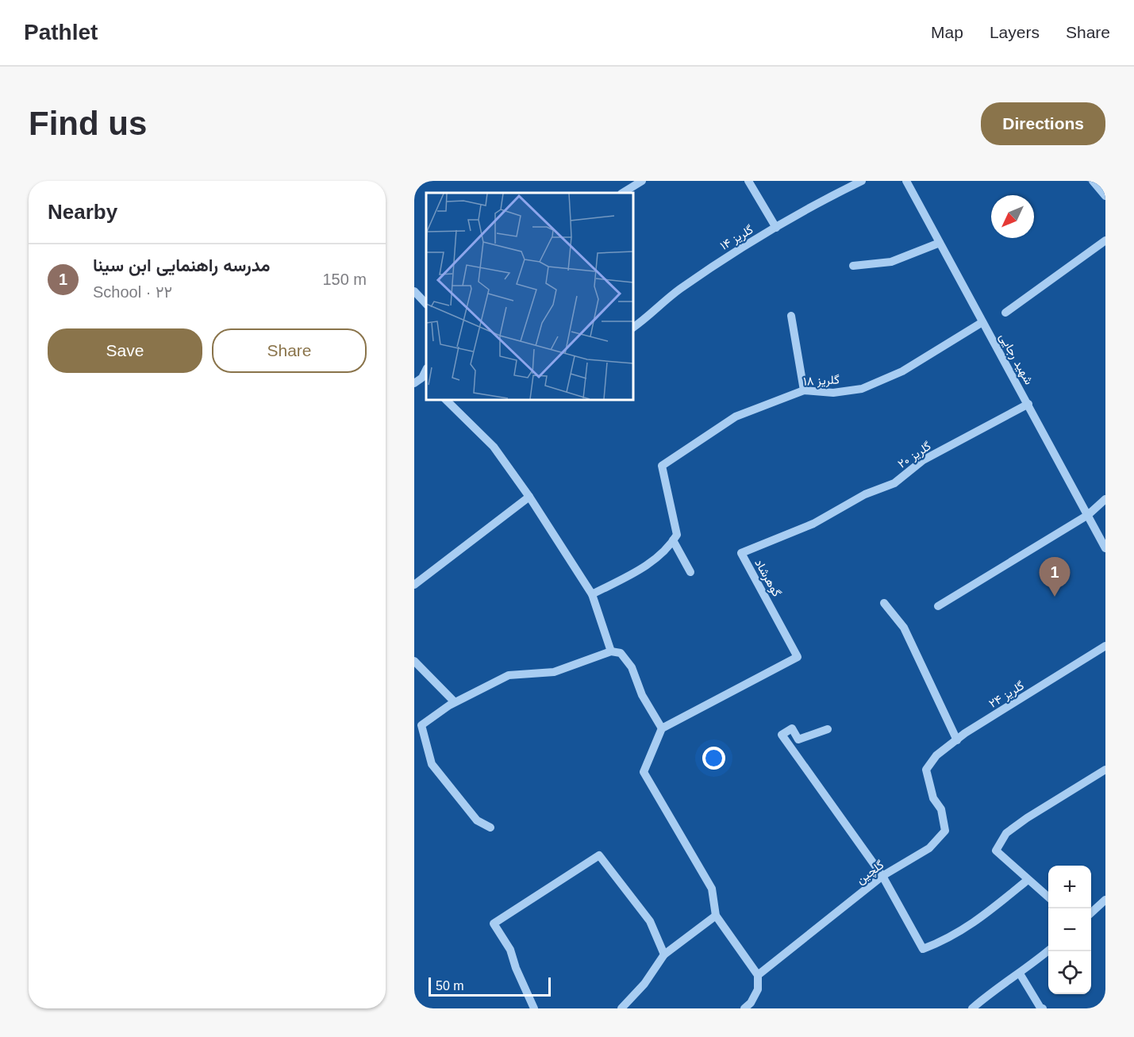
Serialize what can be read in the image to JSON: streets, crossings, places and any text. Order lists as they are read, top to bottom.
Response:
{
  "streets": {
    "street": [
      "گلریز ۱۴",
      "شهید رجایی",
      "گلریز ۱۸",
      "گلریز ۲۰",
      "گوهرشاد",
      "گلریز ۲۴",
      "گلچین"
    ]
  },
  "crossings": [
    ["شهید رجایی", "گلریز ۱۸"],
    ["شهید رجایی", "گلریز ۲۰"],
    ["گلریز ۲۰", "گوهرشاد"],
    ["گلریز ۲۴", "گلچین"]
  ],
  "scale_bar": "50 m",
  "north": "bottom left",
  "page": {
    "header": "Pathlet",
    "nav": ["Map", "Layers", "Share"],
    "buttons": [
      "Directions",
      ["Save", "Share"]
    ],
    "title": "Find us",
    "heading": "Nearby",
    "list": [
      {
        "mark": "1",
        "name": "مدرسه راهنمایی ابن سینا",
        "note": "School · ۲۲",
        "value": "150 m"
      }
    ],
    "pins": "1",
    "map_buttons": ["+", "−"],
    "scale": "50 m"
  }
}
